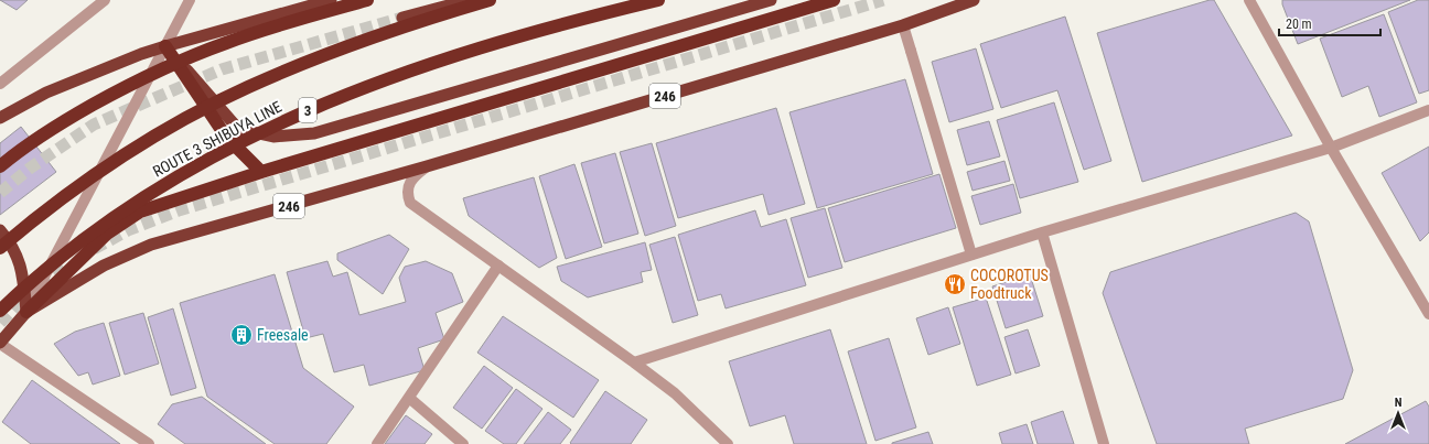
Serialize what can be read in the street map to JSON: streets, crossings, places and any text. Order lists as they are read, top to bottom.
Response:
{
  "streets": {
    "highway": ["246", "3", "ROUTE 3 SHIBUYA LINE"]
  },
  "places": {
    "restaurant": ["COCOROTUS Foodtruck"],
    "building": ["Freesale"]
  },
  "scale_bar": "20 m",
  "north": "top"
}
